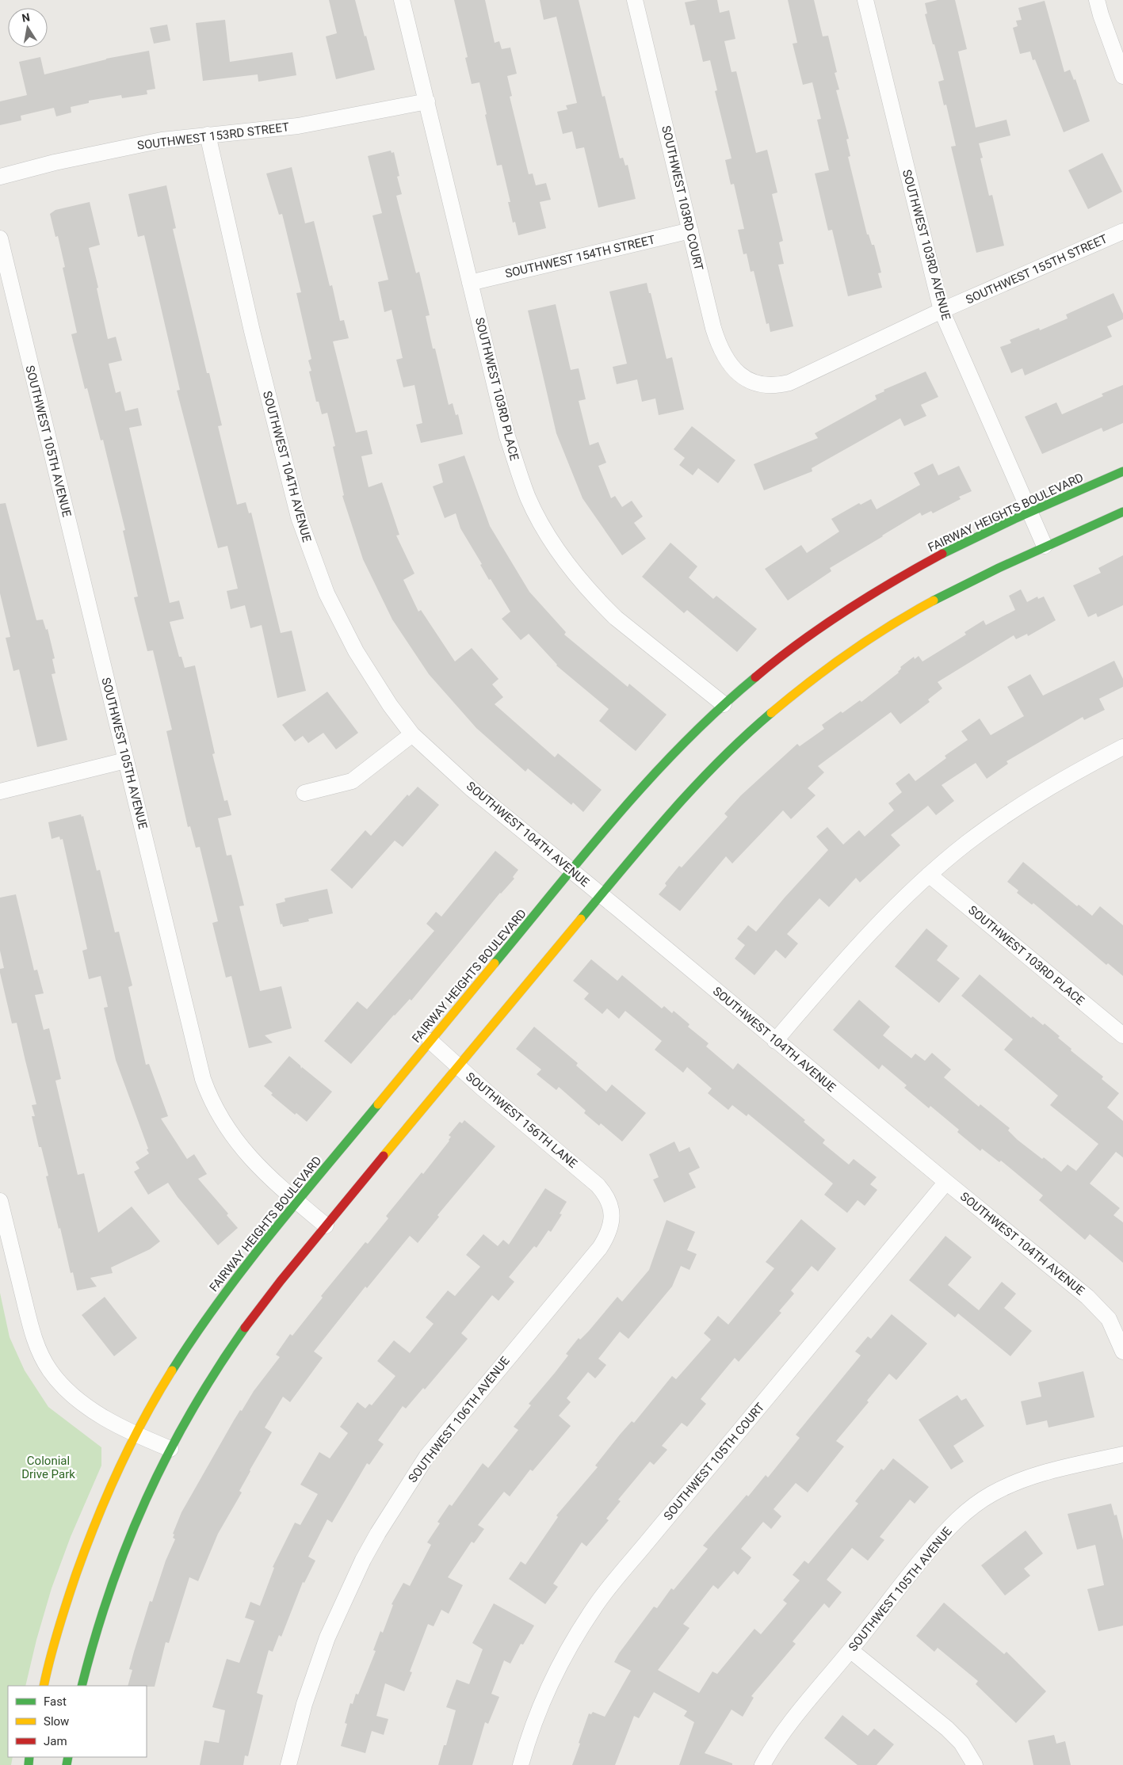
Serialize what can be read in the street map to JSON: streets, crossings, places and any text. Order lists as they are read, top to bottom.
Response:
{
  "streets": {
    "street": [
      "SOUTHWEST 153RD STREET",
      "SOUTHWEST 103RD COURT",
      "SOUTHWEST 103RD AVENUE",
      "SOUTHWEST 154TH STREET",
      "SOUTHWEST 155TH STREET",
      "SOUTHWEST 103RD PLACE",
      "SOUTHWEST 105TH AVENUE",
      "SOUTHWEST 104TH AVENUE",
      "FAIRWAY HEIGHTS BOULEVARD",
      "SOUTHWEST 156TH LANE",
      "SOUTHWEST 106TH AVENUE",
      "SOUTHWEST 105TH COURT"
    ]
  },
  "crossings": [
    ["SOUTHWEST 153RD STREET", "SOUTHWEST 103RD PLACE"],
    ["SOUTHWEST 153RD STREET", "SOUTHWEST 104TH AVENUE"],
    ["SOUTHWEST 103RD COURT", "SOUTHWEST 154TH STREET"],
    ["SOUTHWEST 103RD COURT", "SOUTHWEST 155TH STREET"],
    ["SOUTHWEST 103RD AVENUE", "SOUTHWEST 155TH STREET"],
    ["SOUTHWEST 103RD AVENUE", "FAIRWAY HEIGHTS BOULEVARD"],
    ["SOUTHWEST 154TH STREET", "SOUTHWEST 103RD PLACE"],
    ["SOUTHWEST 103RD PLACE", "FAIRWAY HEIGHTS BOULEVARD"],
    ["SOUTHWEST 105TH AVENUE", "FAIRWAY HEIGHTS BOULEVARD"],
    ["SOUTHWEST 104TH AVENUE", "FAIRWAY HEIGHTS BOULEVARD"],
    ["SOUTHWEST 104TH AVENUE", "SOUTHWEST 105TH COURT"],
    ["FAIRWAY HEIGHTS BOULEVARD", "SOUTHWEST 156TH LANE"],
    ["SOUTHWEST 156TH LANE", "SOUTHWEST 106TH AVENUE"]
  ],
  "parks": ["Colonial Drive Park"],
  "legend": ["Fast", "Slow", "Jam"],
  "north": "top"
}
